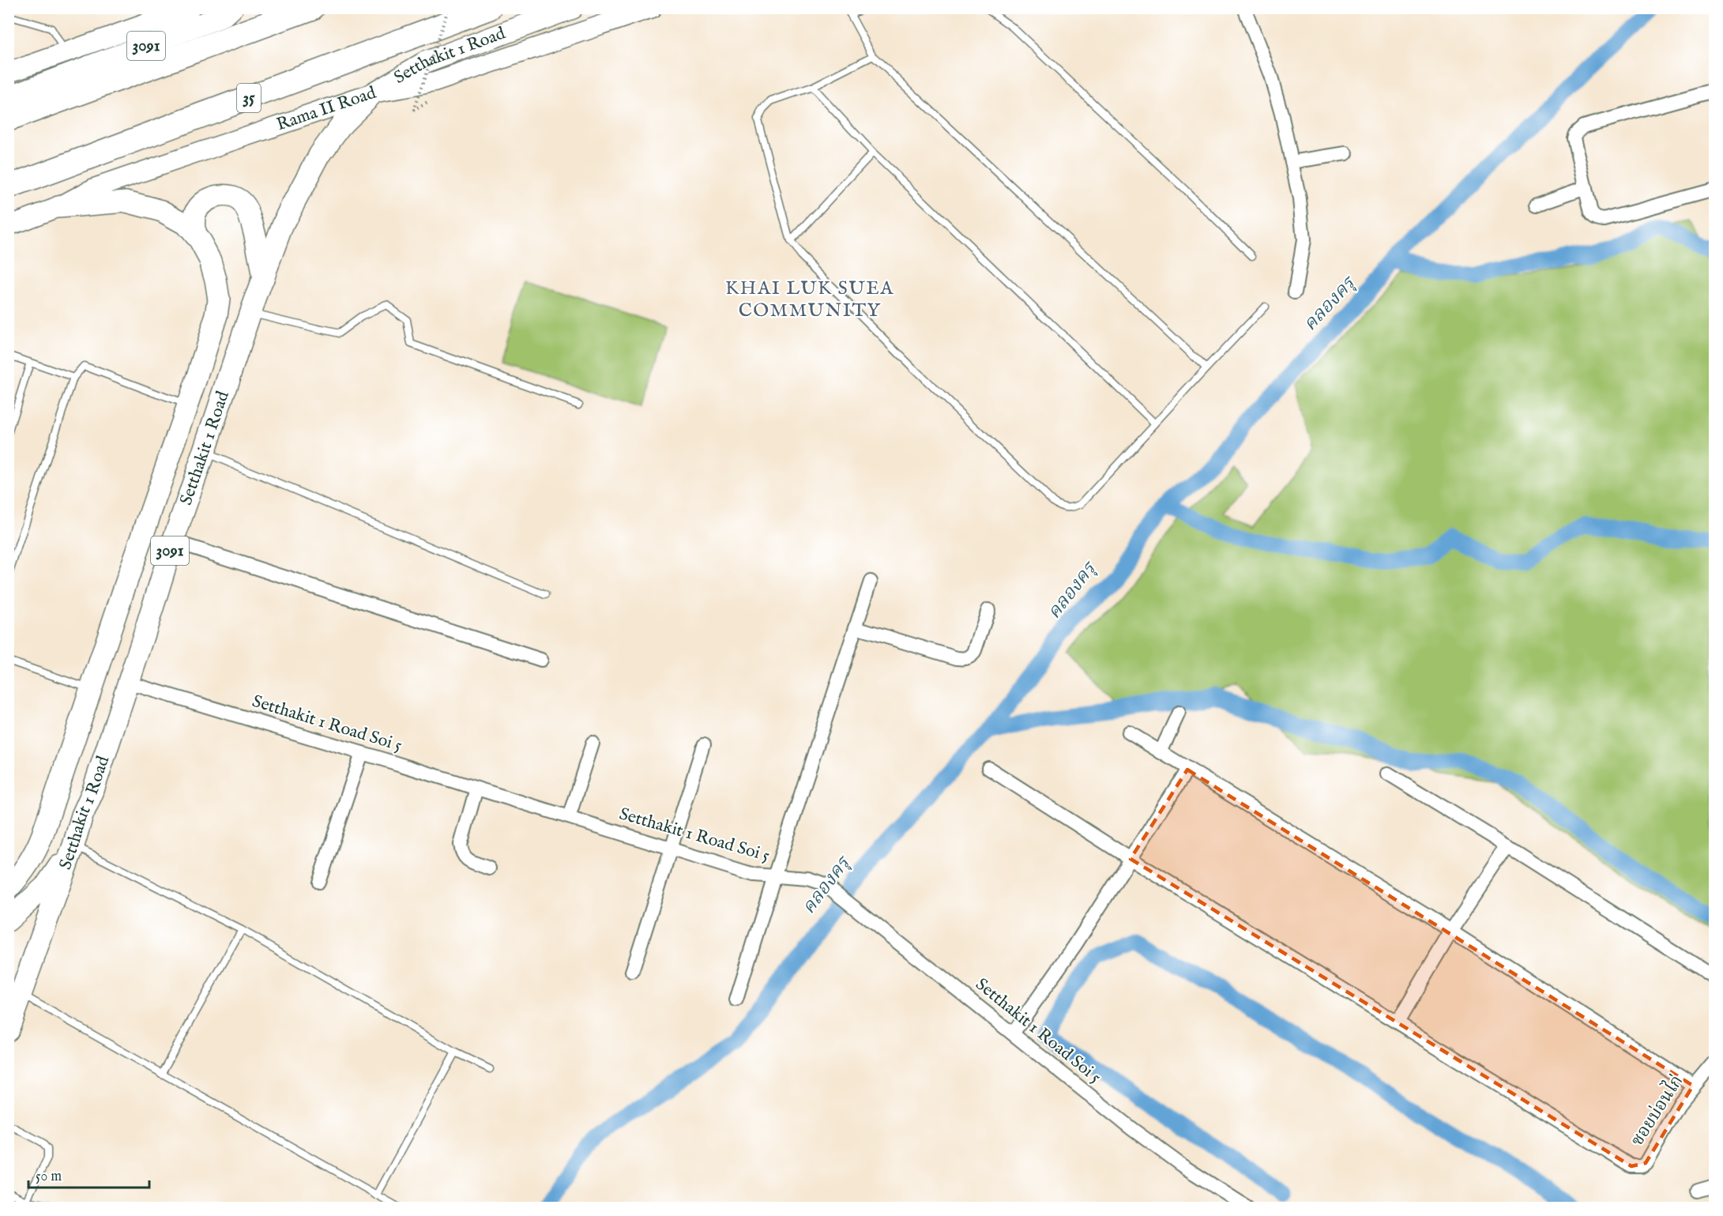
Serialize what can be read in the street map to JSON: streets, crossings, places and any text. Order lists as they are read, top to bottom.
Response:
{
  "streets": {
    "highway": ["35", "Rama II Road"],
    "main road": ["3091", "Setthakit 1 Road"],
    "street": ["Setthakit 1 Road Soi 5", "ซอยบ่อนไก่"]
  },
  "crossings": [
    ["Setthakit 1 Road", "Rama II Road"],
    ["Setthakit 1 Road", "Setthakit 1 Road Soi 5"]
  ],
  "districts": ["KHAI LUK SUEA COMMUNITY"],
  "water": ["คลองครุ"],
  "scale_bar": "50 m"
}
